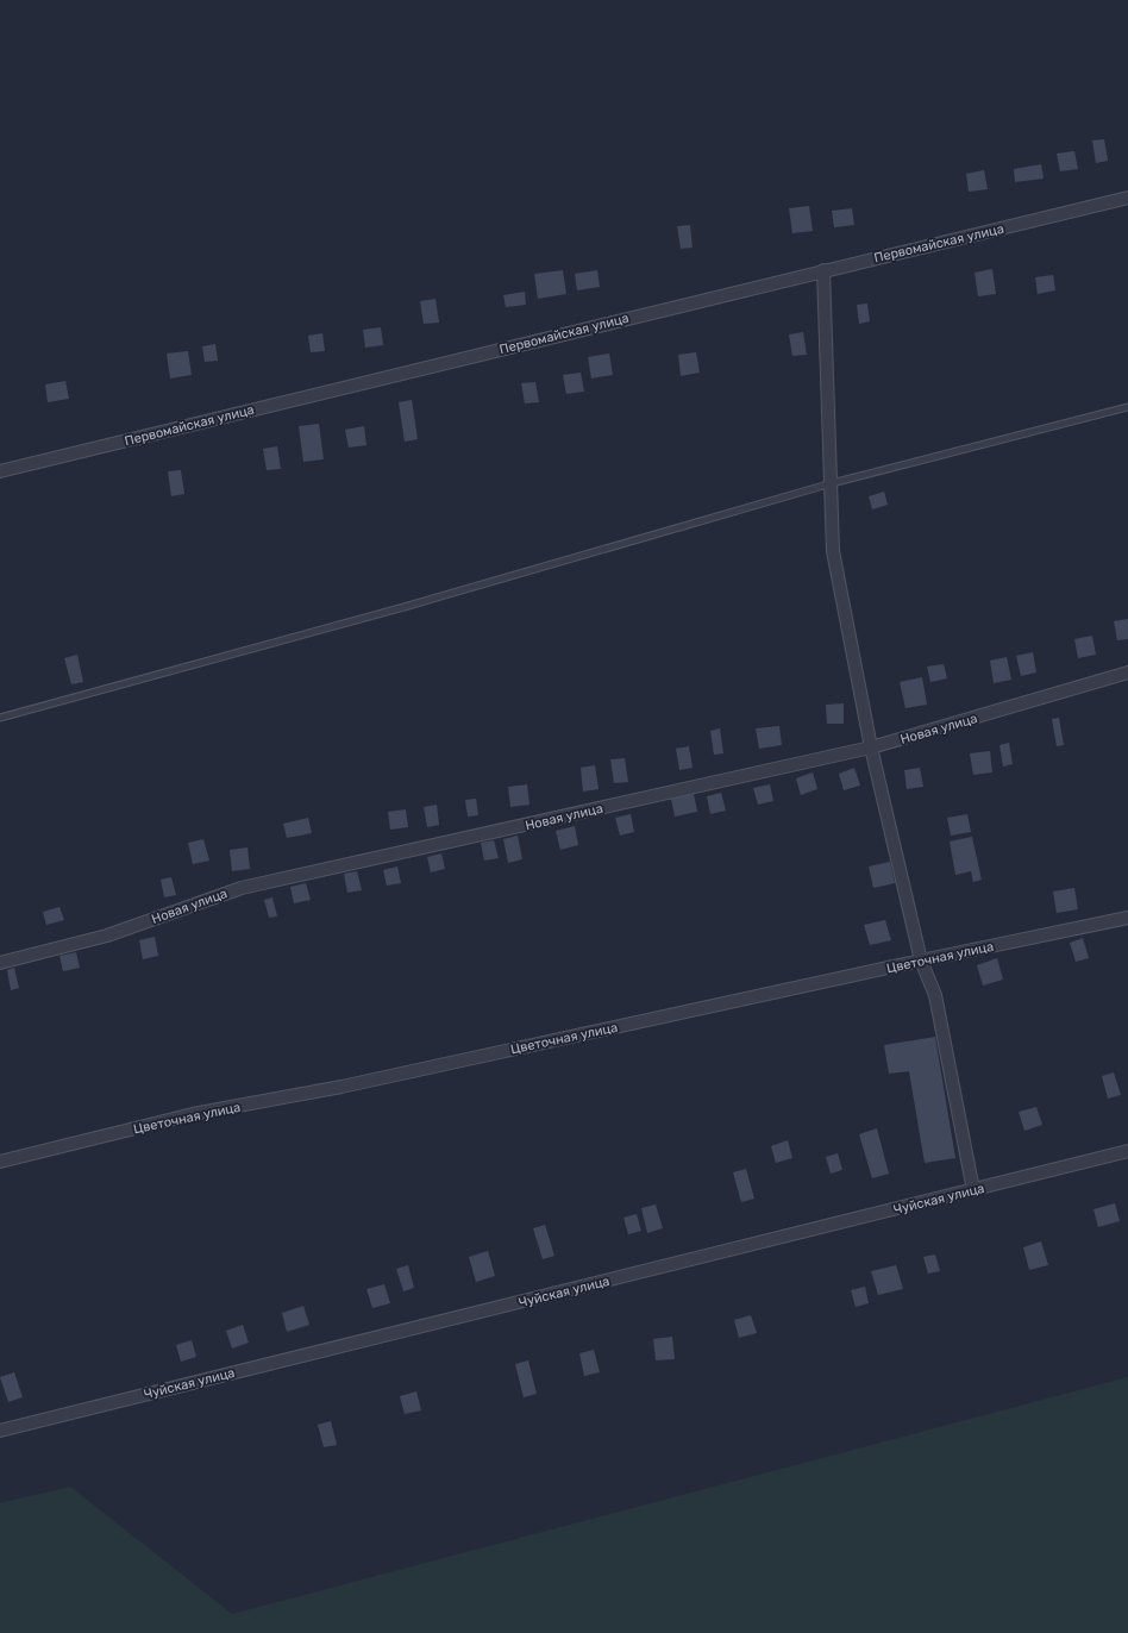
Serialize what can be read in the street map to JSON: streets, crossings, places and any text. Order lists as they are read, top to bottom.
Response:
{
  "streets": {
    "street": [
      "Первомайская улица",
      "Новая улица",
      "Цветочная улица",
      "Чуйская улица"
    ]
  }
}
